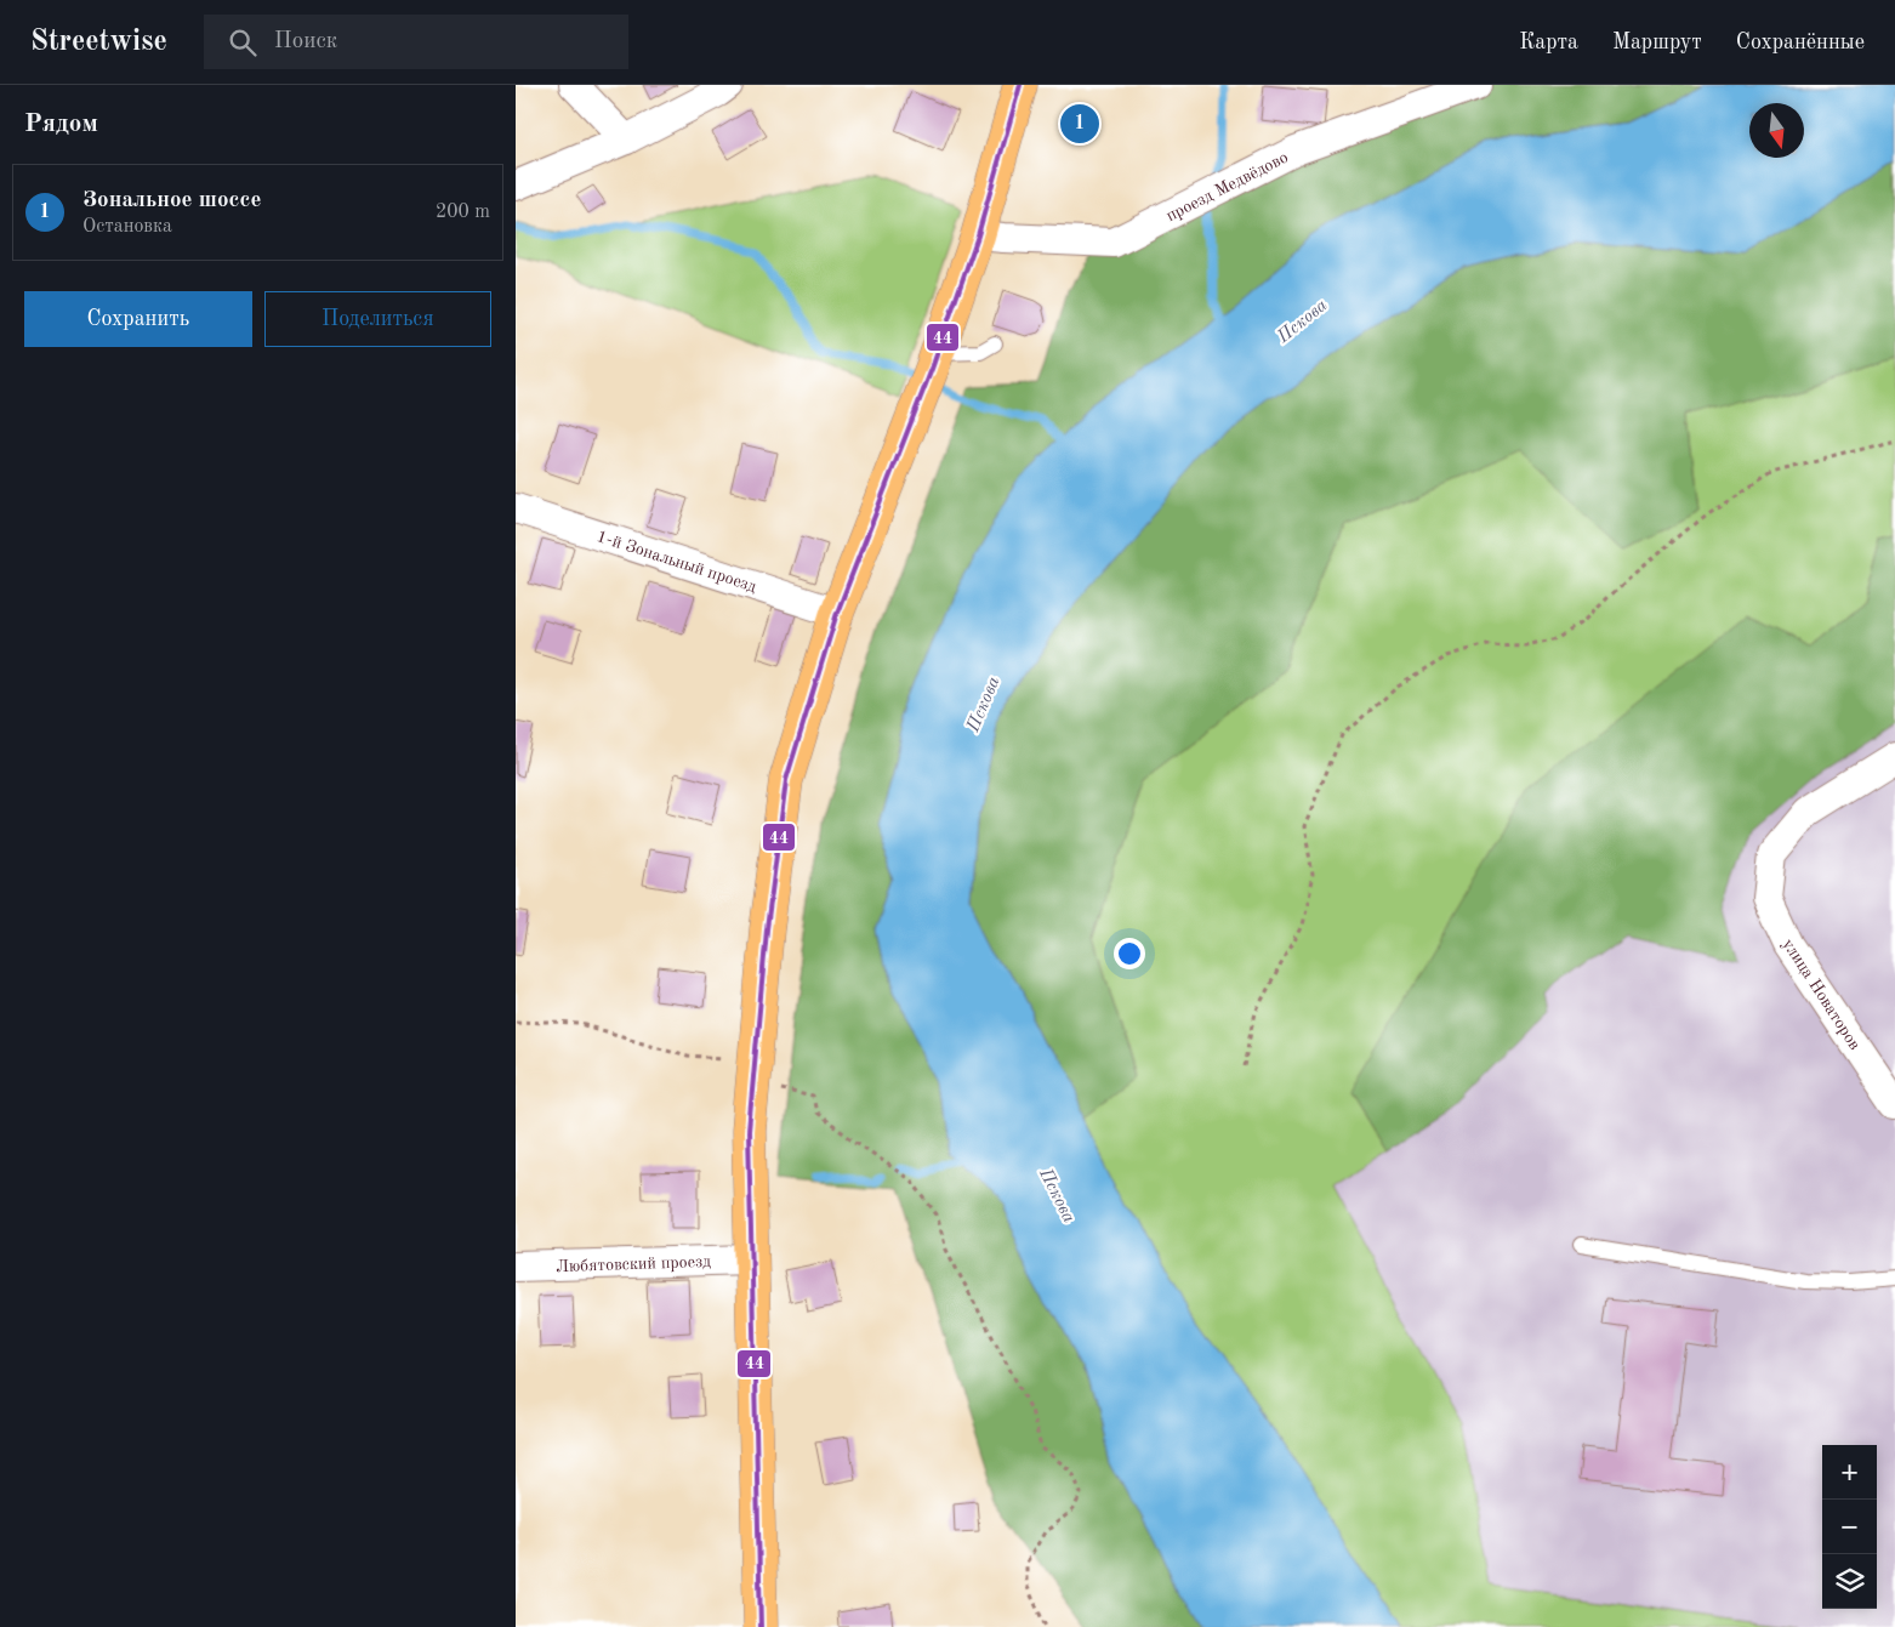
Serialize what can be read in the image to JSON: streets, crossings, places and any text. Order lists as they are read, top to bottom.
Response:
{
  "streets": {
    "street": [
      "проезд Медвёдово",
      "1-й Зональный проезд",
      "улица Новаторов",
      "Любятовский проезд"
    ]
  },
  "water": ["Пскова"],
  "lines": ["transit line 44"],
  "north": "bottom",
  "page": {
    "header": "Streetwise",
    "search": "Поиск",
    "nav": ["Карта", "Маршрут", "Сохранённые"],
    "heading": "Рядом",
    "pins": "1",
    "list": [
      {
        "mark": "1",
        "name": "Зональное шоссе",
        "note": "Остановка",
        "value": "200 m"
      }
    ],
    "buttons": ["Сохранить", "Поделиться"],
    "map_buttons": ["+", "−"]
  }
}
